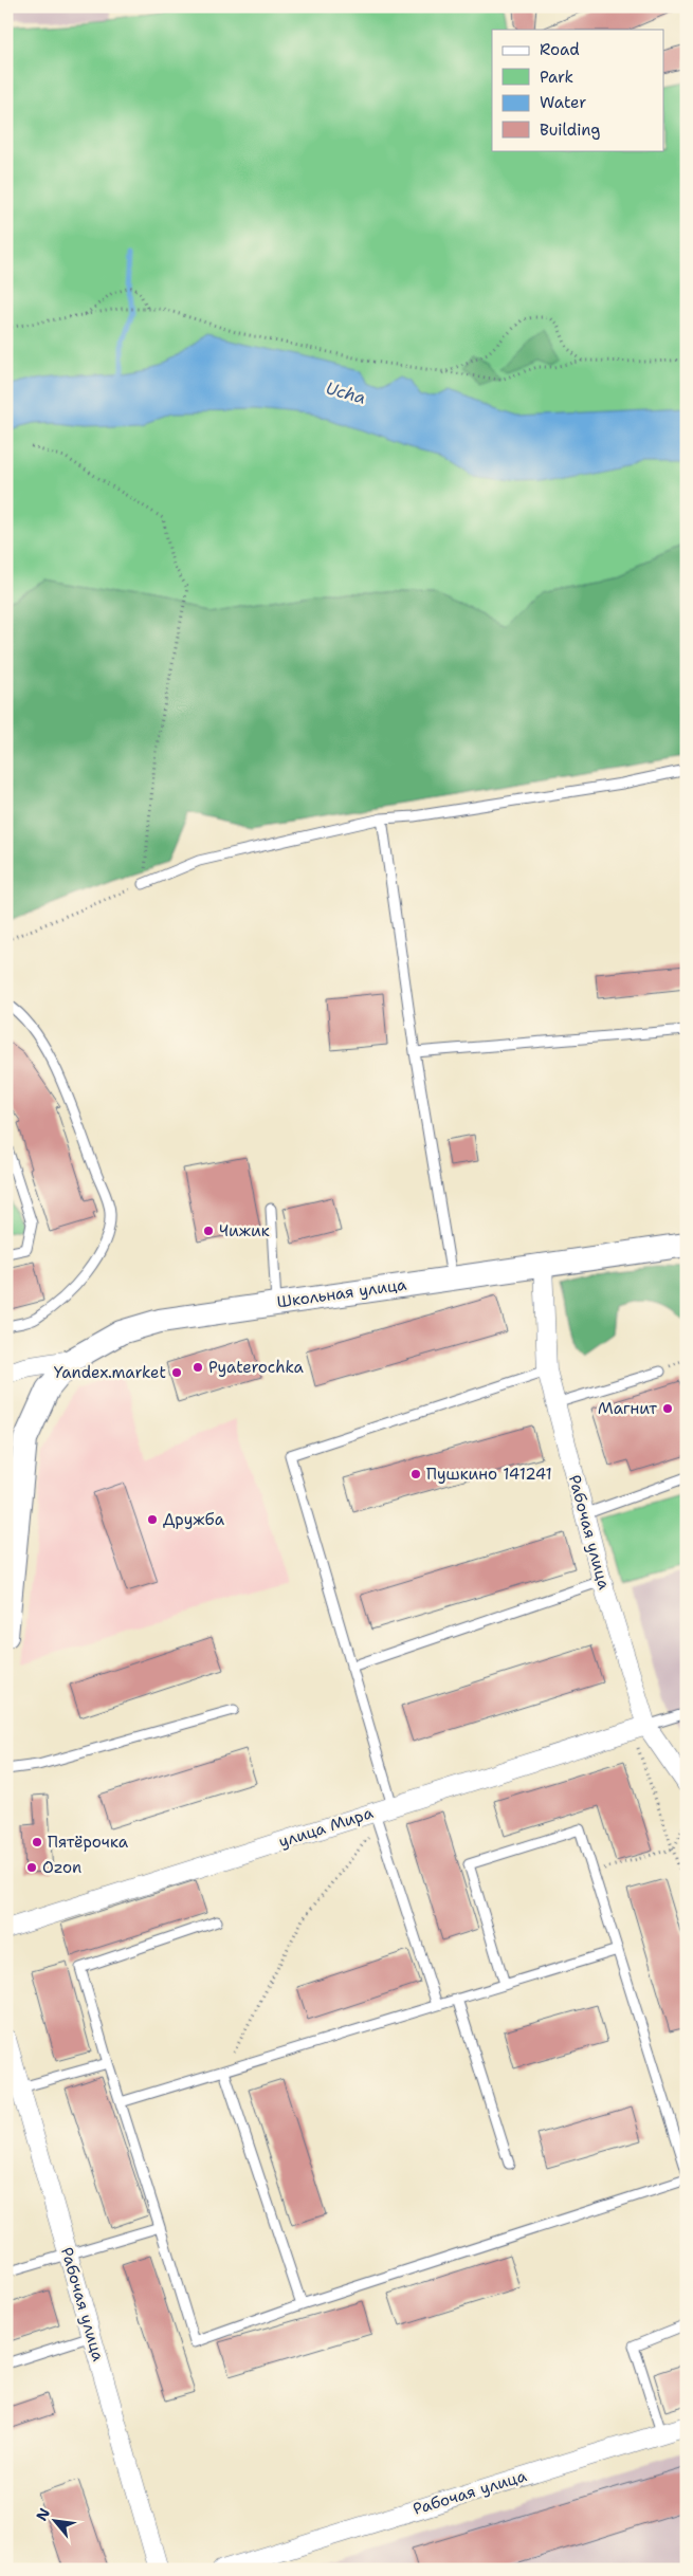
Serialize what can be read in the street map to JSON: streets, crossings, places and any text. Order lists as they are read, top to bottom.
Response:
{
  "streets": {
    "street": ["Школьная улица", "Рабочая улица", "улица Мира"]
  },
  "crossings": [
    ["Школьная улица", "Рабочая улица"],
    ["Рабочая улица", "улица Мира"]
  ],
  "water": ["Ucha"],
  "places": [
    "Чижик",
    "Pyaterochka",
    "Yandex.market",
    "Магнит",
    "Пушкино 141241",
    "Дружба",
    "Пятёрочка",
    "Ozon"
  ],
  "legend": [
    "Road",
    "Park",
    "Water",
    "Building"
  ],
  "north": "top left"
}
